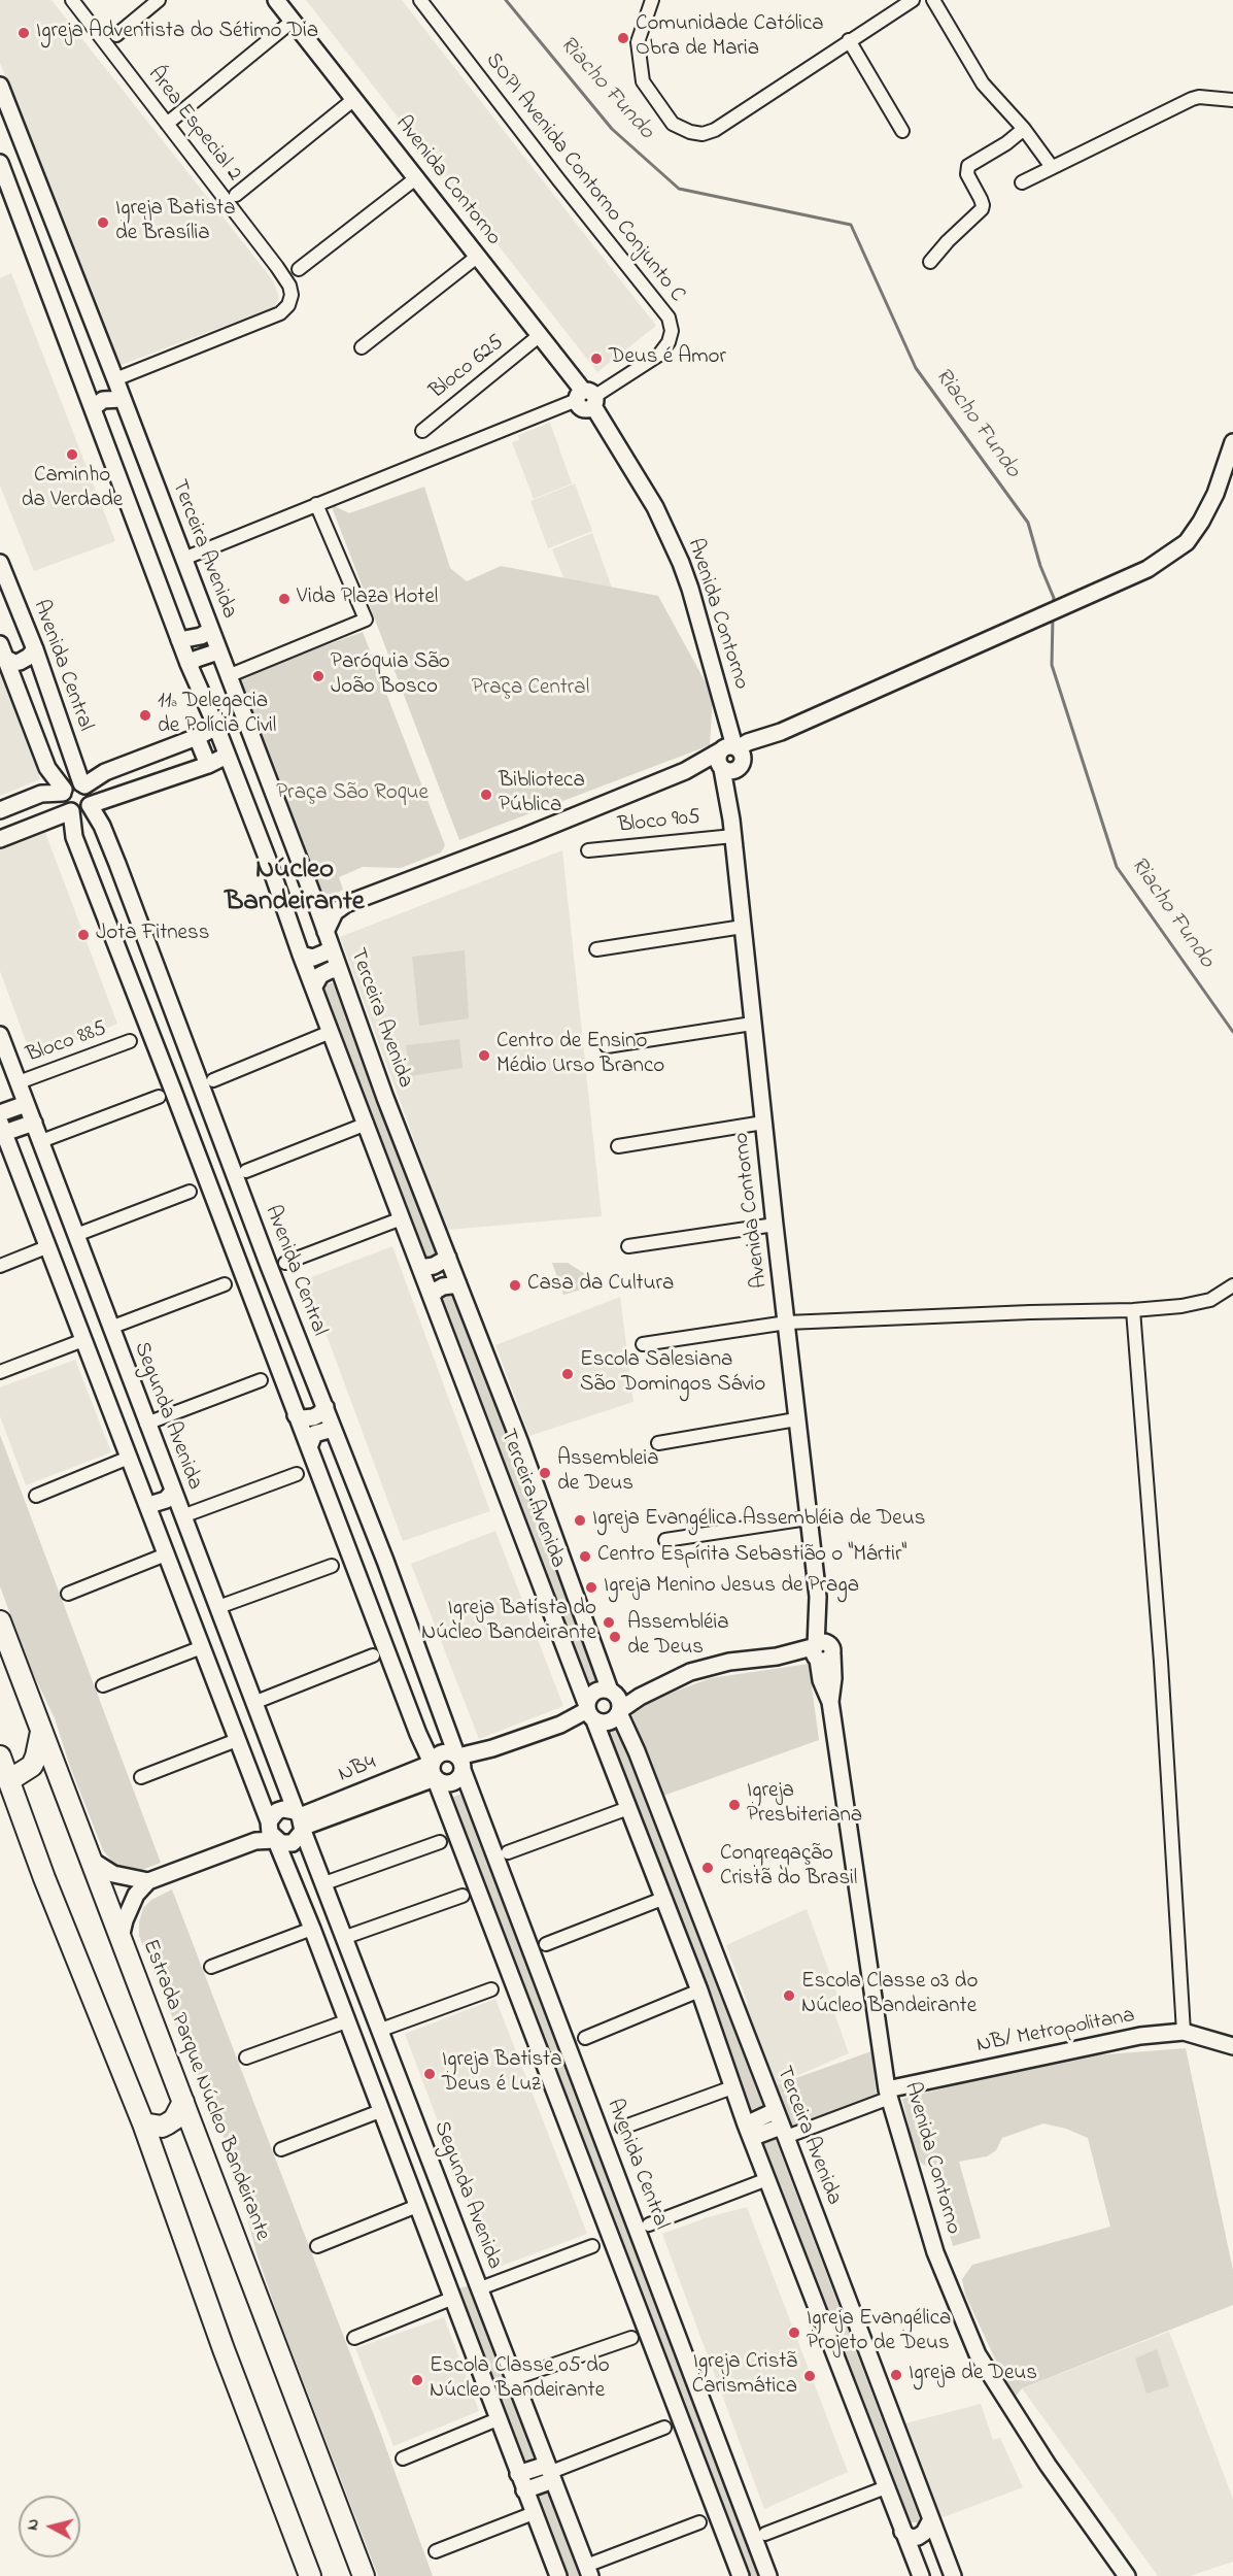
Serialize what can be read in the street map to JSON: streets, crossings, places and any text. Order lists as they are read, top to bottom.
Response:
{
  "streets": {
    "highway": ["Estrada Parque Núcleo Bandeirante"],
    "street": [
      "Área Especial 2",
      "SOPI Avenida Contorno Conjunto C",
      "Avenida Contorno",
      "Bloco 625",
      "Terceira Avenida",
      "Avenida Central",
      "Bloco 905",
      "Bloco 885",
      "Segunda Avenida",
      "NB4",
      "NB/ Metropolitana"
    ]
  },
  "crossings": [
    ["Área Especial 2", "Terceira Avenida"],
    ["SOPI Avenida Contorno Conjunto C", "Avenida Contorno"],
    ["SOPI Avenida Contorno Conjunto C", "Terceira Avenida"],
    ["Avenida Contorno", "Bloco 625"],
    ["Avenida Contorno", "Bloco 905"],
    ["Avenida Contorno", "NB/ Metropolitana"],
    ["Avenida Central", "NB4"],
    ["Bloco 885", "Segunda Avenida"],
    ["Segunda Avenida", "NB4"]
  ],
  "districts": ["Núcleo Bandeirante"],
  "water": ["Riacho Fundo"],
  "parks": ["Praça Central", "Praça São Roque"],
  "places": [
    "Igreja Adventista do Sétimo Dia",
    "Comunidade Católica Obra de Maria",
    "Igreja Batista de Brasília",
    "Deus é Amor",
    "Caminho da Verdade",
    "Vida Plaza Hotel",
    "Paróquia São João Bosco",
    "11ª Delegacia de Polícia Civil",
    "Biblioteca Pública",
    "Jota Fitness",
    "Centro de Ensino Médio Urso Branco",
    "Casa da Cultura",
    "Escola Salesiana São Domingos Sávio",
    "Assembleia de Deus",
    "Igreja Evangélica Assembléia de Deus",
    "Centro Espírita Sebastião o \"Mártir\"",
    "Igreja Menino Jesus de Praga",
    "Igreja Batista do Núcleo Bandeirante",
    "Assembléia de Deus",
    "Igreja Presbiteriana",
    "Congregação Cristã do Brasil",
    "Escola Classe 03 do Núcleo Bandeirante",
    "Igreja Batista Deus é Luz",
    "Igreja Evangélica Projeto de Deus",
    "Igreja de Deus",
    "Igreja Cristã Carismática",
    "Escola Classe 05 do Núcleo Bandeirante"
  ],
  "north": "left"
}
